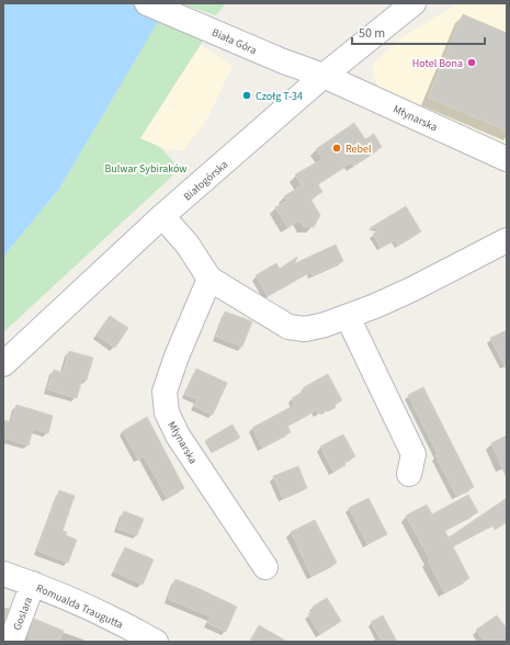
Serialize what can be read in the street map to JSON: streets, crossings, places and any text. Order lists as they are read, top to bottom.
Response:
{
  "streets": {
    "street": [
      "Biała Góra",
      "Młynarska",
      "Białogórska",
      "Romualda Traugutta",
      "Goslara"
    ]
  },
  "crossings": [
    ["Biała Góra", "Młynarska"],
    ["Biała Góra", "Białogórska"],
    ["Młynarska", "Białogórska"],
    ["Romualda Traugutta", "Goslara"]
  ],
  "parks": ["Bulwar Sybiraków"],
  "places": ["Hotel Bona", "Czołg T-34", "Rebel"],
  "scale_bar": "50 m"
}
